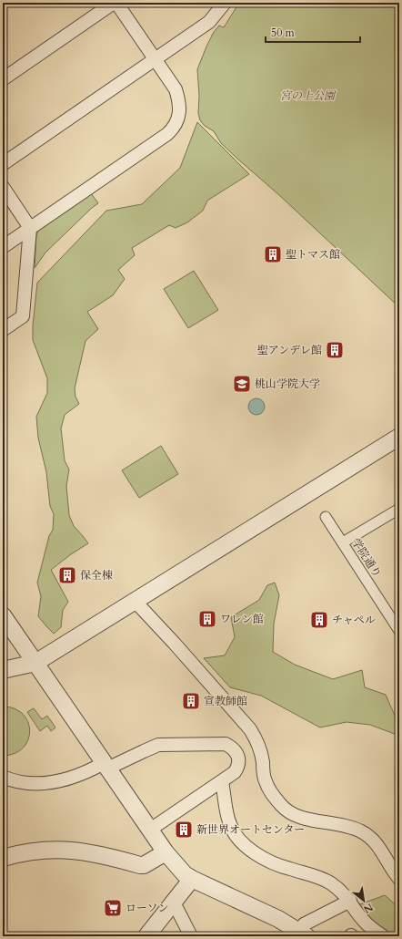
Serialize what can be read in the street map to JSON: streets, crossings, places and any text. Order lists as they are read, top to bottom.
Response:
{
  "streets": {
    "street": ["学院通り"]
  },
  "parks": ["宮の上公園"],
  "places": {
    "building": [
      "聖トマス館",
      "聖アンデレ館",
      "保全棟",
      "ワレン館",
      "チャペル",
      "宣教師館",
      "新世界オートセンター"
    ],
    "school or university": ["桃山学院大学"],
    "supermarket": ["ローソン"]
  },
  "scale_bar": "50 m",
  "north": "bottom right"
}
